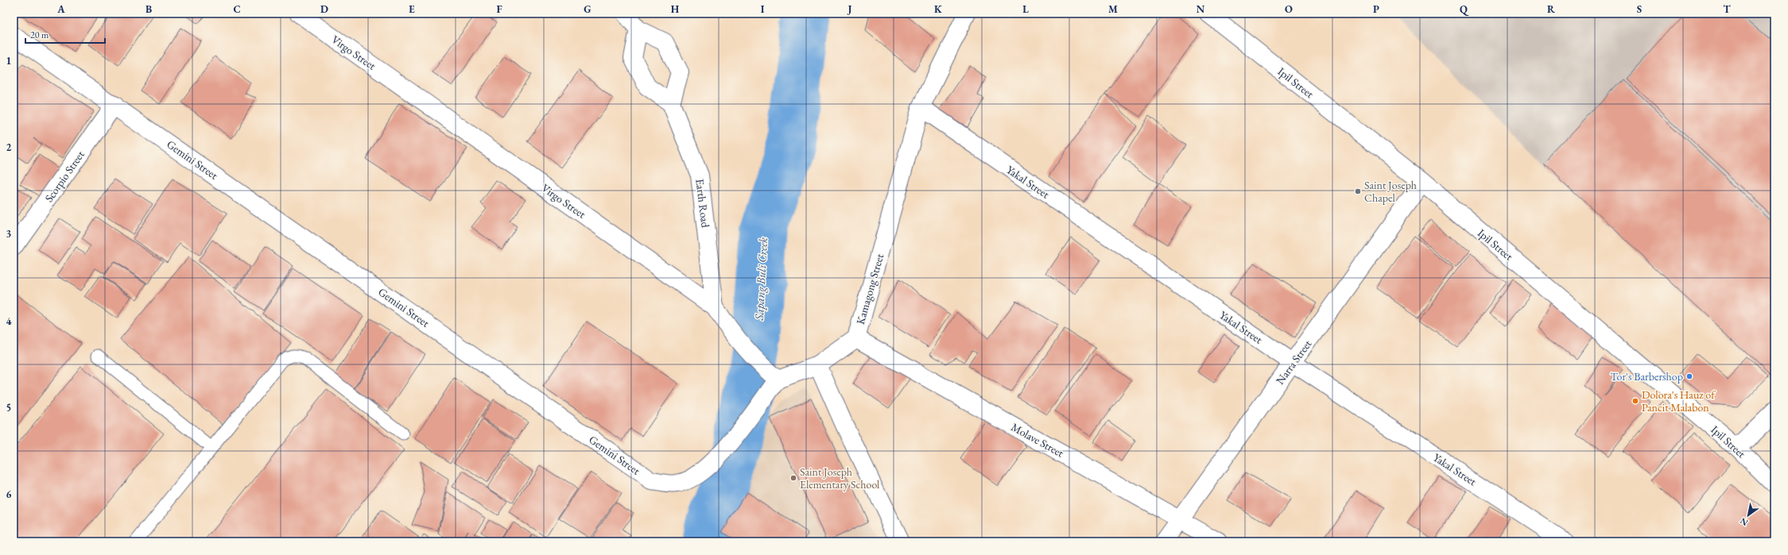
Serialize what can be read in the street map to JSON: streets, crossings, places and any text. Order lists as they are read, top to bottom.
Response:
{
  "streets": {
    "street": [
      "Virgo Street",
      "Ipil Street",
      "Gemini Street",
      "Scorpio Street",
      "Yakal Street",
      "Earth Road",
      "Kamagong Street",
      "Narra Street",
      "Molave Street"
    ]
  },
  "crossings": [
    ["Virgo Street", "Gemini Street"],
    ["Virgo Street", "Earth Road"],
    ["Ipil Street", "Narra Street"],
    ["Gemini Street", "Scorpio Street"],
    ["Yakal Street", "Kamagong Street"],
    ["Yakal Street", "Narra Street"],
    ["Kamagong Street", "Molave Street"],
    ["Narra Street", "Molave Street"]
  ],
  "water": ["Sapang Buli Creek"],
  "places": [
    "Saint Joseph Chapel",
    "Tor's Barbershop",
    "Dolora's Hauz of Pancit Malabon",
    "Saint Joseph Elementary School"
  ],
  "scale_bar": "20 m",
  "north": "bottom left",
  "grid": {
    "columns": [
      "A",
      "B",
      "C",
      "D",
      "E",
      "F",
      "G",
      "H",
      "I",
      "J",
      "K",
      "L",
      "M",
      "N",
      "O",
      "P",
      "Q",
      "R",
      "S",
      "T"
    ],
    "rows": [
      "1",
      "2",
      "3",
      "4",
      "5",
      "6"
    ]
  }
}
